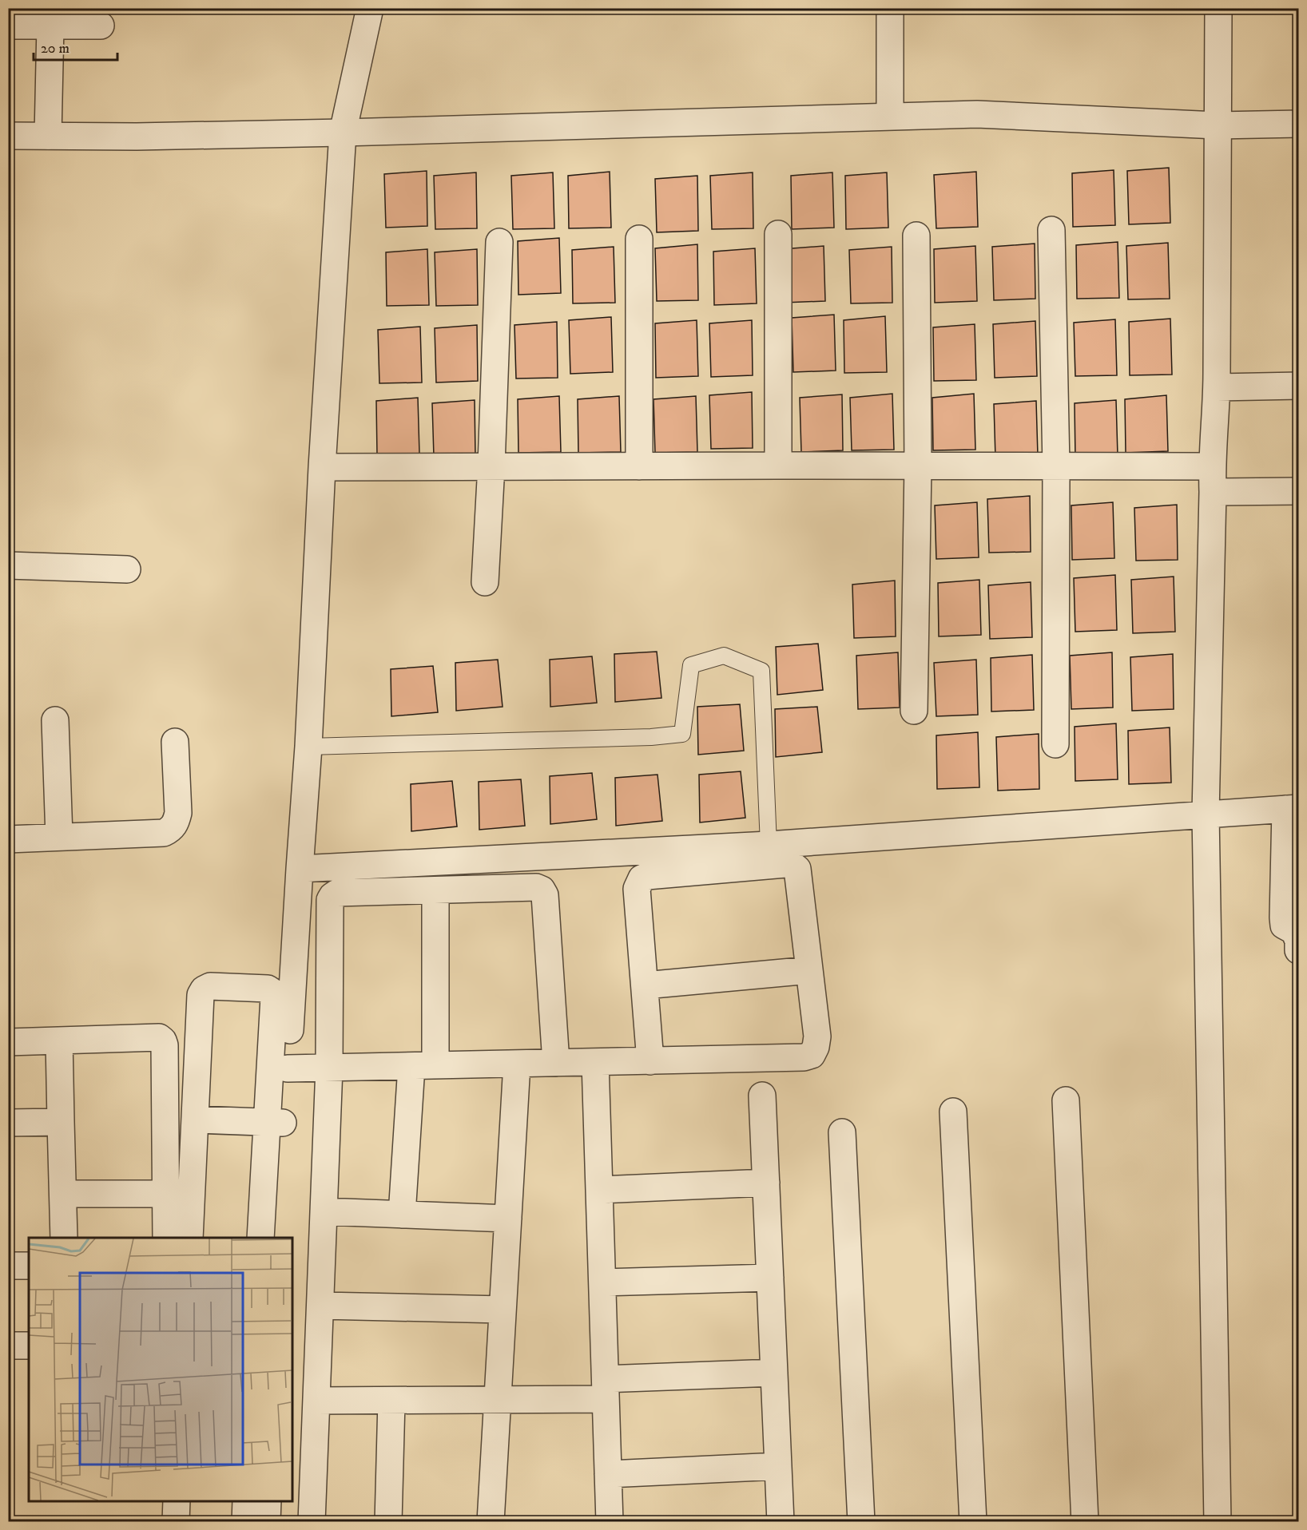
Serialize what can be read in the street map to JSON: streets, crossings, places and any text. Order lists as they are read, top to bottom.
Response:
{
  "scale_bar": "20 m"
}
